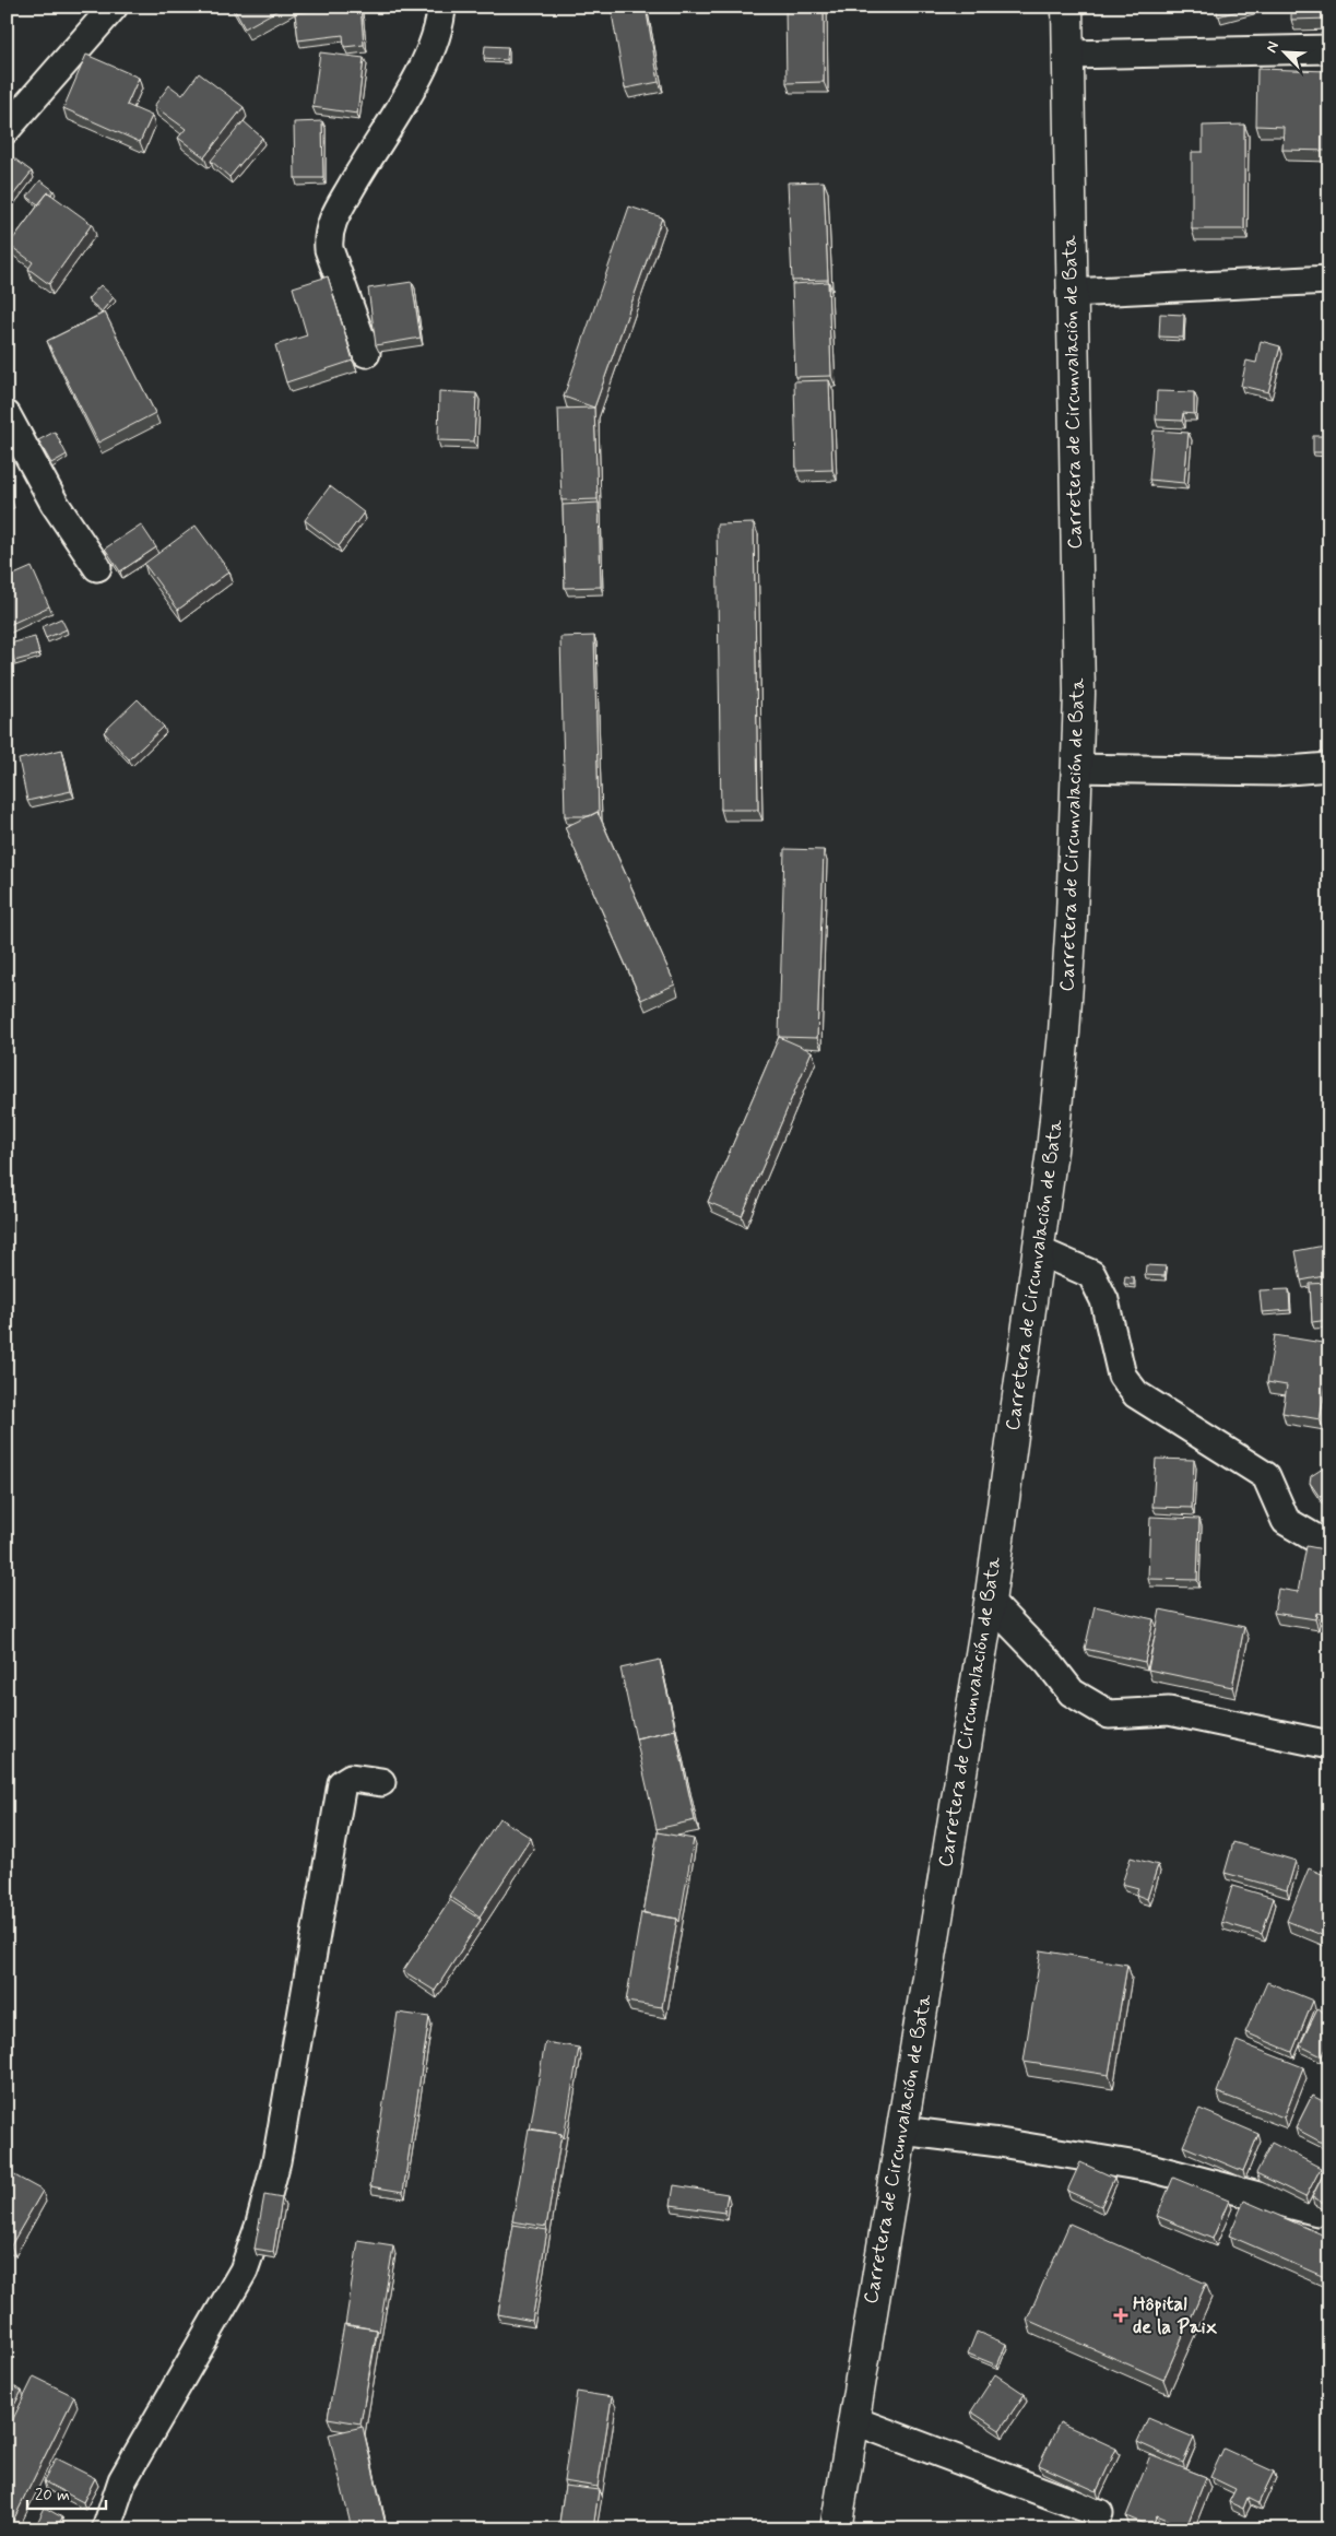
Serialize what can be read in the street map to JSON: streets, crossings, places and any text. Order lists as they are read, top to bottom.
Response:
{
  "streets": {
    "main road": ["Carretera de Circunvalación de Bata"]
  },
  "places": {
    "health": ["Hôpital de la Paix"]
  },
  "scale_bar": "20 m",
  "north": "top left"
}
